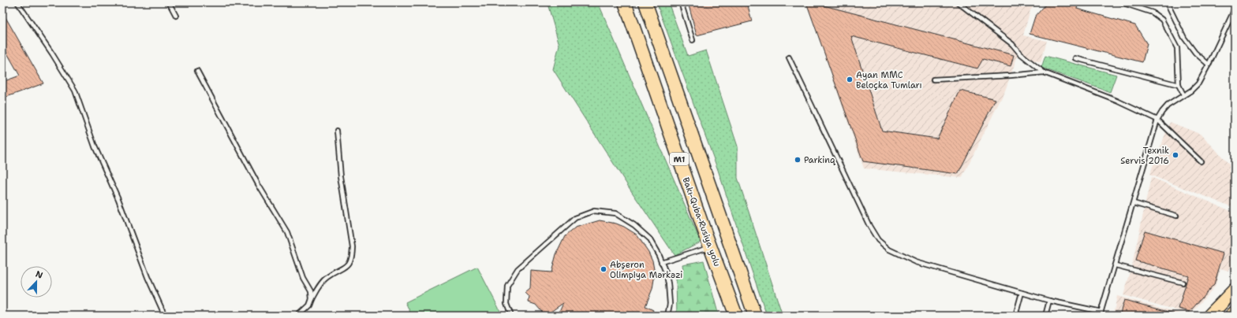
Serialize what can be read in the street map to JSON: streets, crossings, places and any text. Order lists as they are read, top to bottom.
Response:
{
  "streets": {
    "highway": ["M1", "Bakı-Quba-Rusiya yolu"]
  },
  "places": [
    "Ayan MMC Beloçka Tumları",
    "Texnik Servis 2016",
    "Parkinq",
    "Abşeron Olimpiya Mərkəzi"
  ],
  "north": "top"
}
